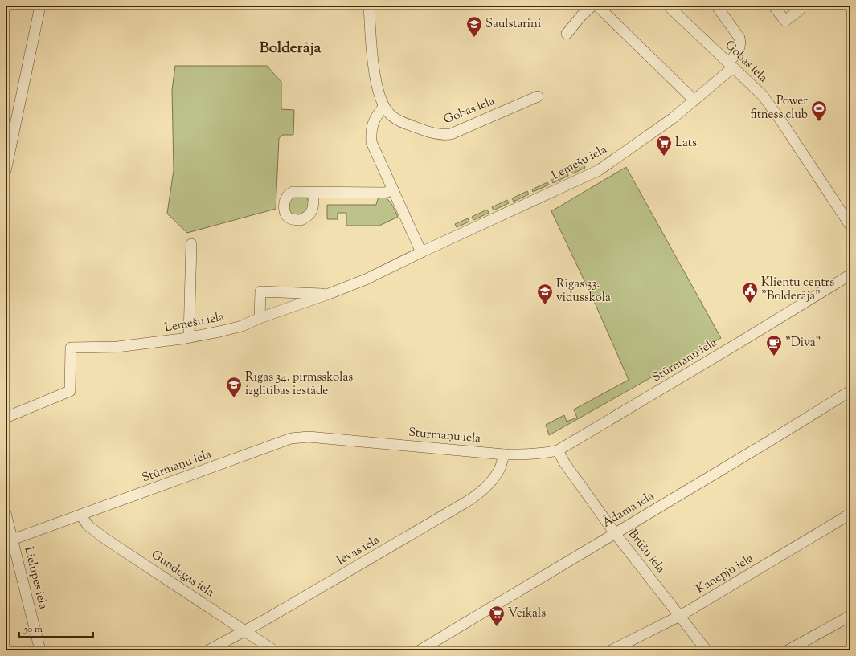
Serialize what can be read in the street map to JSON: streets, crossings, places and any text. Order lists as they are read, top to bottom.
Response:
{
  "streets": {
    "street": [
      "Gobas iela",
      "Lemešu iela",
      "Stūrmaņu iela",
      "Ādama iela",
      "Ievas iela",
      "Brūžu iela",
      "Gundegas iela",
      "Kaņepju iela",
      "Lielupes iela"
    ]
  },
  "crossings": [
    ["Gobas iela", "Lemešu iela"],
    ["Stūrmaņu iela", "Ievas iela"],
    ["Stūrmaņu iela", "Brūžu iela"],
    ["Stūrmaņu iela", "Gundegas iela"],
    ["Stūrmaņu iela", "Lielupes iela"],
    ["Ādama iela", "Brūžu iela"],
    ["Ievas iela", "Gundegas iela"],
    ["Brūžu iela", "Kaņepju iela"]
  ],
  "districts": ["Bolderāja"],
  "places": {
    "school or university": ["Saulstariņi", "Rīgas 33. vidusskola", "Rīgas 34. pirmsskolas izglītības iestāde"],
    "sports": ["Power fitness club"],
    "supermarket": ["Lats", "Veikals"],
    "public building": ["Klientu centrs \"Bolderāja\""],
    "cafe": ["\"Diva\""]
  },
  "scale_bar": "50 m"
}
